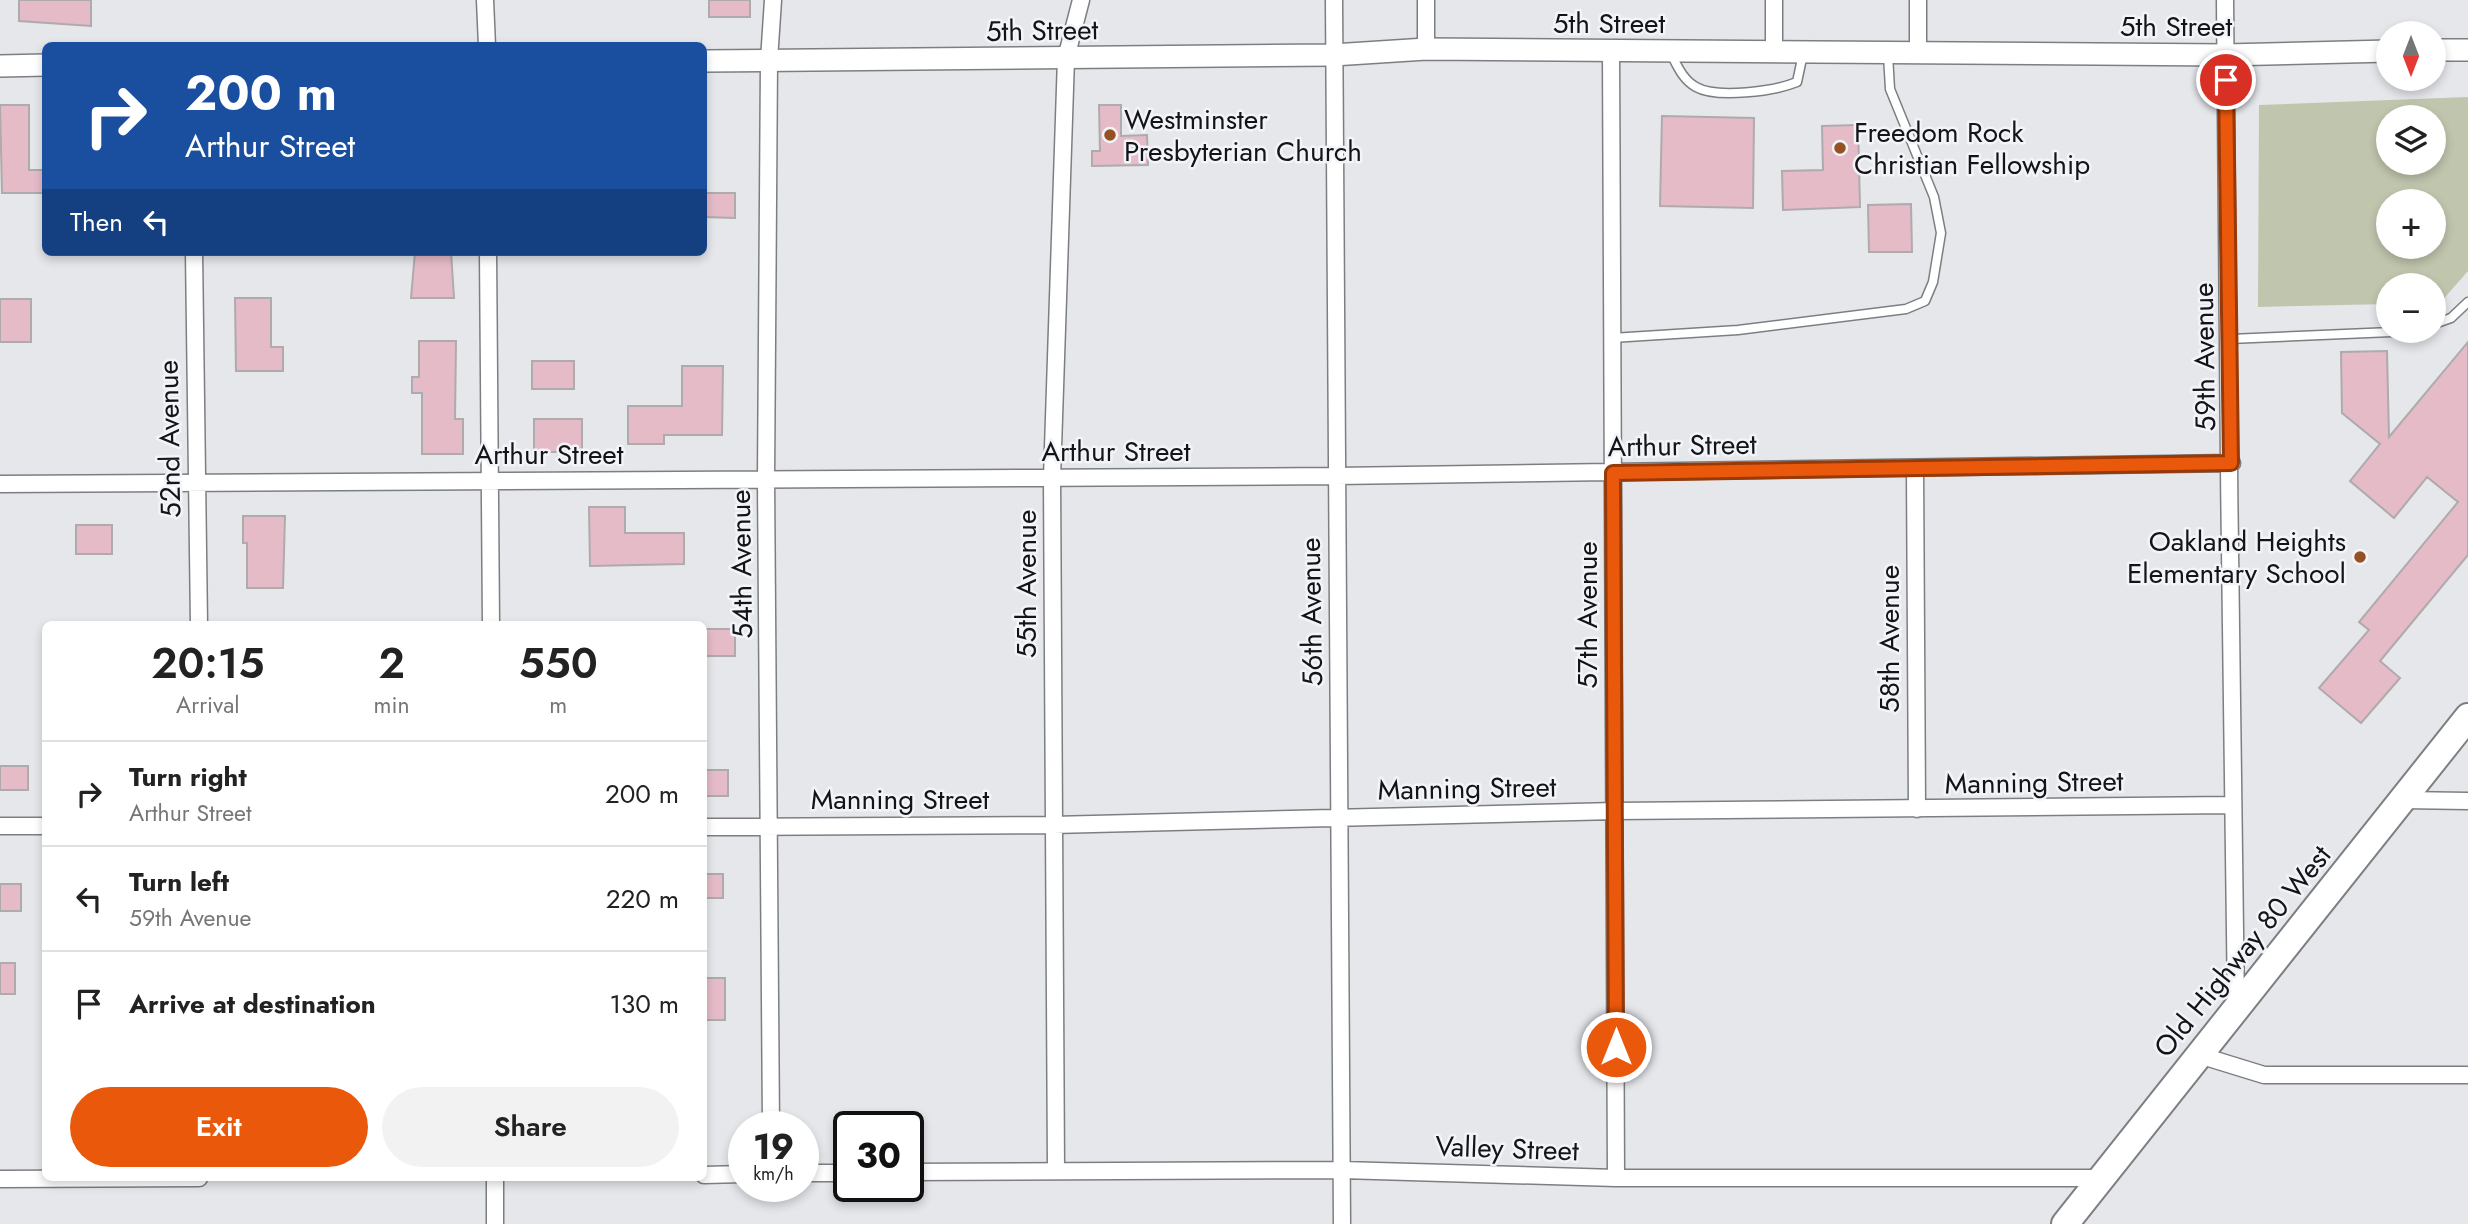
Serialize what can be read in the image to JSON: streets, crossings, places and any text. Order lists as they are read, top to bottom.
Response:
{
  "streets": {
    "main road": ["Old Highway 80 West"],
    "street": [
      "5th Street",
      "59th Avenue",
      "52nd Avenue",
      "Arthur Street",
      "54th Avenue",
      "55th Avenue",
      "56th Avenue",
      "57th Avenue",
      "58th Avenue",
      "Manning Street",
      "Valley Street"
    ]
  },
  "crossings": [
    ["5th Street", "59th Avenue"],
    ["5th Street", "54th Avenue"],
    ["5th Street", "55th Avenue"],
    ["5th Street", "56th Avenue"],
    ["5th Street", "57th Avenue"],
    ["59th Avenue", "Arthur Street"],
    ["59th Avenue", "Manning Street"],
    ["59th Avenue", "Old Highway 80 West"],
    ["52nd Avenue", "Arthur Street"],
    ["Arthur Street", "54th Avenue"],
    ["Arthur Street", "55th Avenue"],
    ["Arthur Street", "56th Avenue"],
    ["Arthur Street", "57th Avenue"],
    ["Arthur Street", "58th Avenue"],
    ["54th Avenue", "Manning Street"],
    ["55th Avenue", "Manning Street"],
    ["55th Avenue", "Valley Street"],
    ["56th Avenue", "Manning Street"],
    ["56th Avenue", "Valley Street"],
    ["57th Avenue", "Manning Street"],
    ["57th Avenue", "Valley Street"],
    ["58th Avenue", "Manning Street"],
    ["Old Highway 80 West", "Valley Street"]
  ],
  "places": ["Westminster Presbyterian Church", "Freedom Rock Christian Fellowship", "Oakland Heights Elementary School"],
  "north": "bottom",
  "page": {
    "map_buttons": ["+", "−"],
    "turn": ["200 m", "Arthur Street"],
    "then": "Then",
    "eta": [
      "20:15",
      "Arrival",
      "2",
      "min",
      "550",
      "m"
    ],
    "list": [
      {
        "name": "Turn right",
        "note": "Arthur Street",
        "value": "200 m"
      },
      {
        "name": "Turn left",
        "note": "59th Avenue",
        "value": "220 m"
      },
      {
        "name": "Arrive at destination",
        "value": "130 m"
      }
    ],
    "buttons": ["Exit", "Share"],
    "speed": "19 km/h",
    "limit": "30"
  }
}
